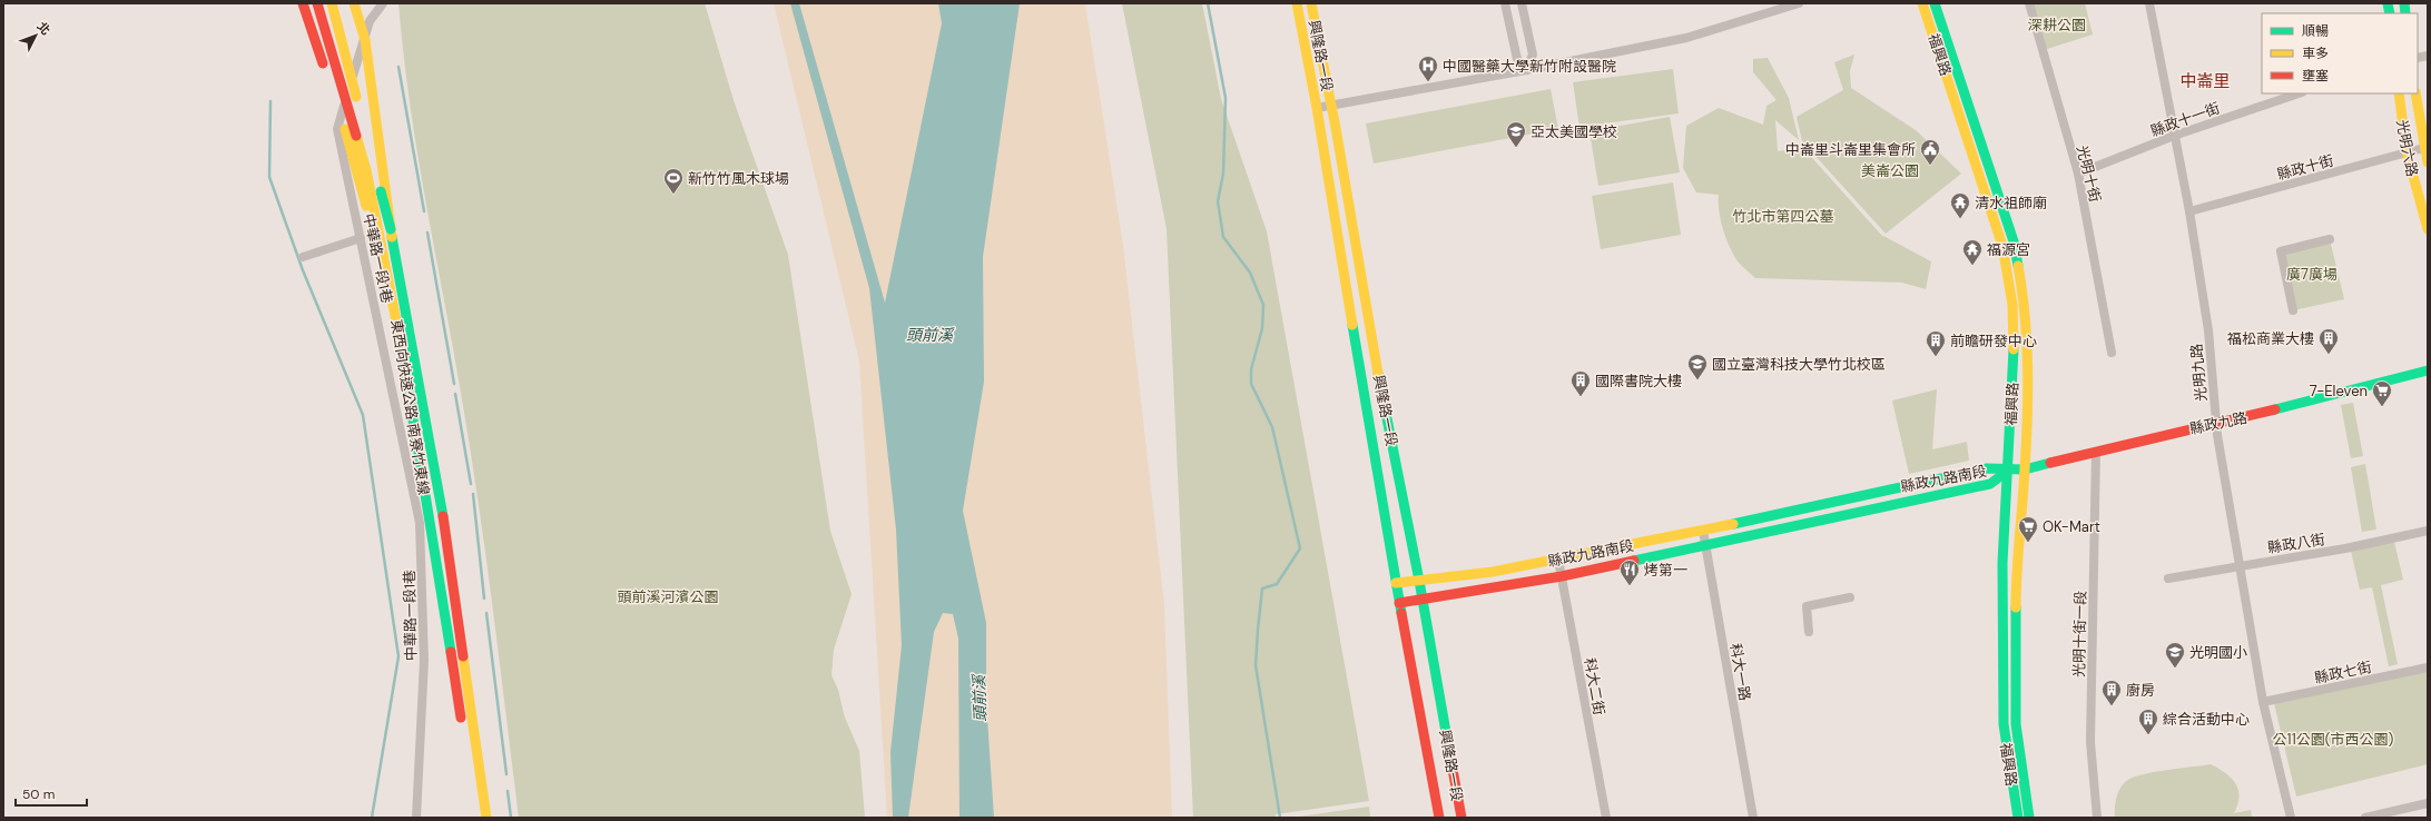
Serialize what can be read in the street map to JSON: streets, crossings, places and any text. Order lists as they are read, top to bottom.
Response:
{
  "streets": {
    "main road": [
      "福興路",
      "興隆路一段",
      "光明六路",
      "東西向快速公路 南寮竹東線",
      "縣政九路",
      "縣政九路南段"
    ],
    "street": [
      "縣政十一街",
      "縣政十街",
      "光明十街",
      "中華路一段1巷",
      "光明九路",
      "縣政八街",
      "光明十街一段",
      "科大一路",
      "縣政七街",
      "科大二街"
    ]
  },
  "crossings": [
    ["福興路", "縣政九路"],
    ["福興路", "縣政九路南段"],
    ["興隆路一段", "縣政九路南段"],
    ["縣政十一街", "光明十街"],
    ["縣政十一街", "光明九路"],
    ["光明六路", "縣政十街"],
    ["縣政十街", "光明九路"],
    ["光明九路", "縣政九路"],
    ["光明九路", "縣政八街"],
    ["光明九路", "縣政七街"],
    ["縣政九路", "縣政九路南段"],
    ["縣政九路", "光明十街一段"],
    ["縣政九路南段", "科大一路"],
    ["縣政九路南段", "科大二街"]
  ],
  "districts": ["中崙里"],
  "water": ["頭前溪"],
  "parks": [
    "深耕公園",
    "美崙公園",
    "竹北市第四公墓",
    "廣7廣場",
    "頭前溪河濱公園",
    "公11公園(市西公園)"
  ],
  "places": {
    "hospital": ["中國醫藥大學新竹附設醫院"],
    "school or university": ["亞太美國學校", "國立臺灣科技大學竹北校區", "光明國小"],
    "public building": ["中崙里斗崙里集會所"],
    "sports": ["新竹竹風木球場"],
    "temple": ["清水祖師廟", "福源宮"],
    "building": [
      "福松商業大樓",
      "前瞻研發中心",
      "國際書院大樓",
      "廚房",
      "綜合活動中心"
    ],
    "supermarket": ["7-Eleven", "OK-Mart"],
    "restaurant": ["烤第一"]
  },
  "legend": ["順暢", "車多", "壅塞"],
  "scale_bar": "50 m",
  "north": "top right"
}
